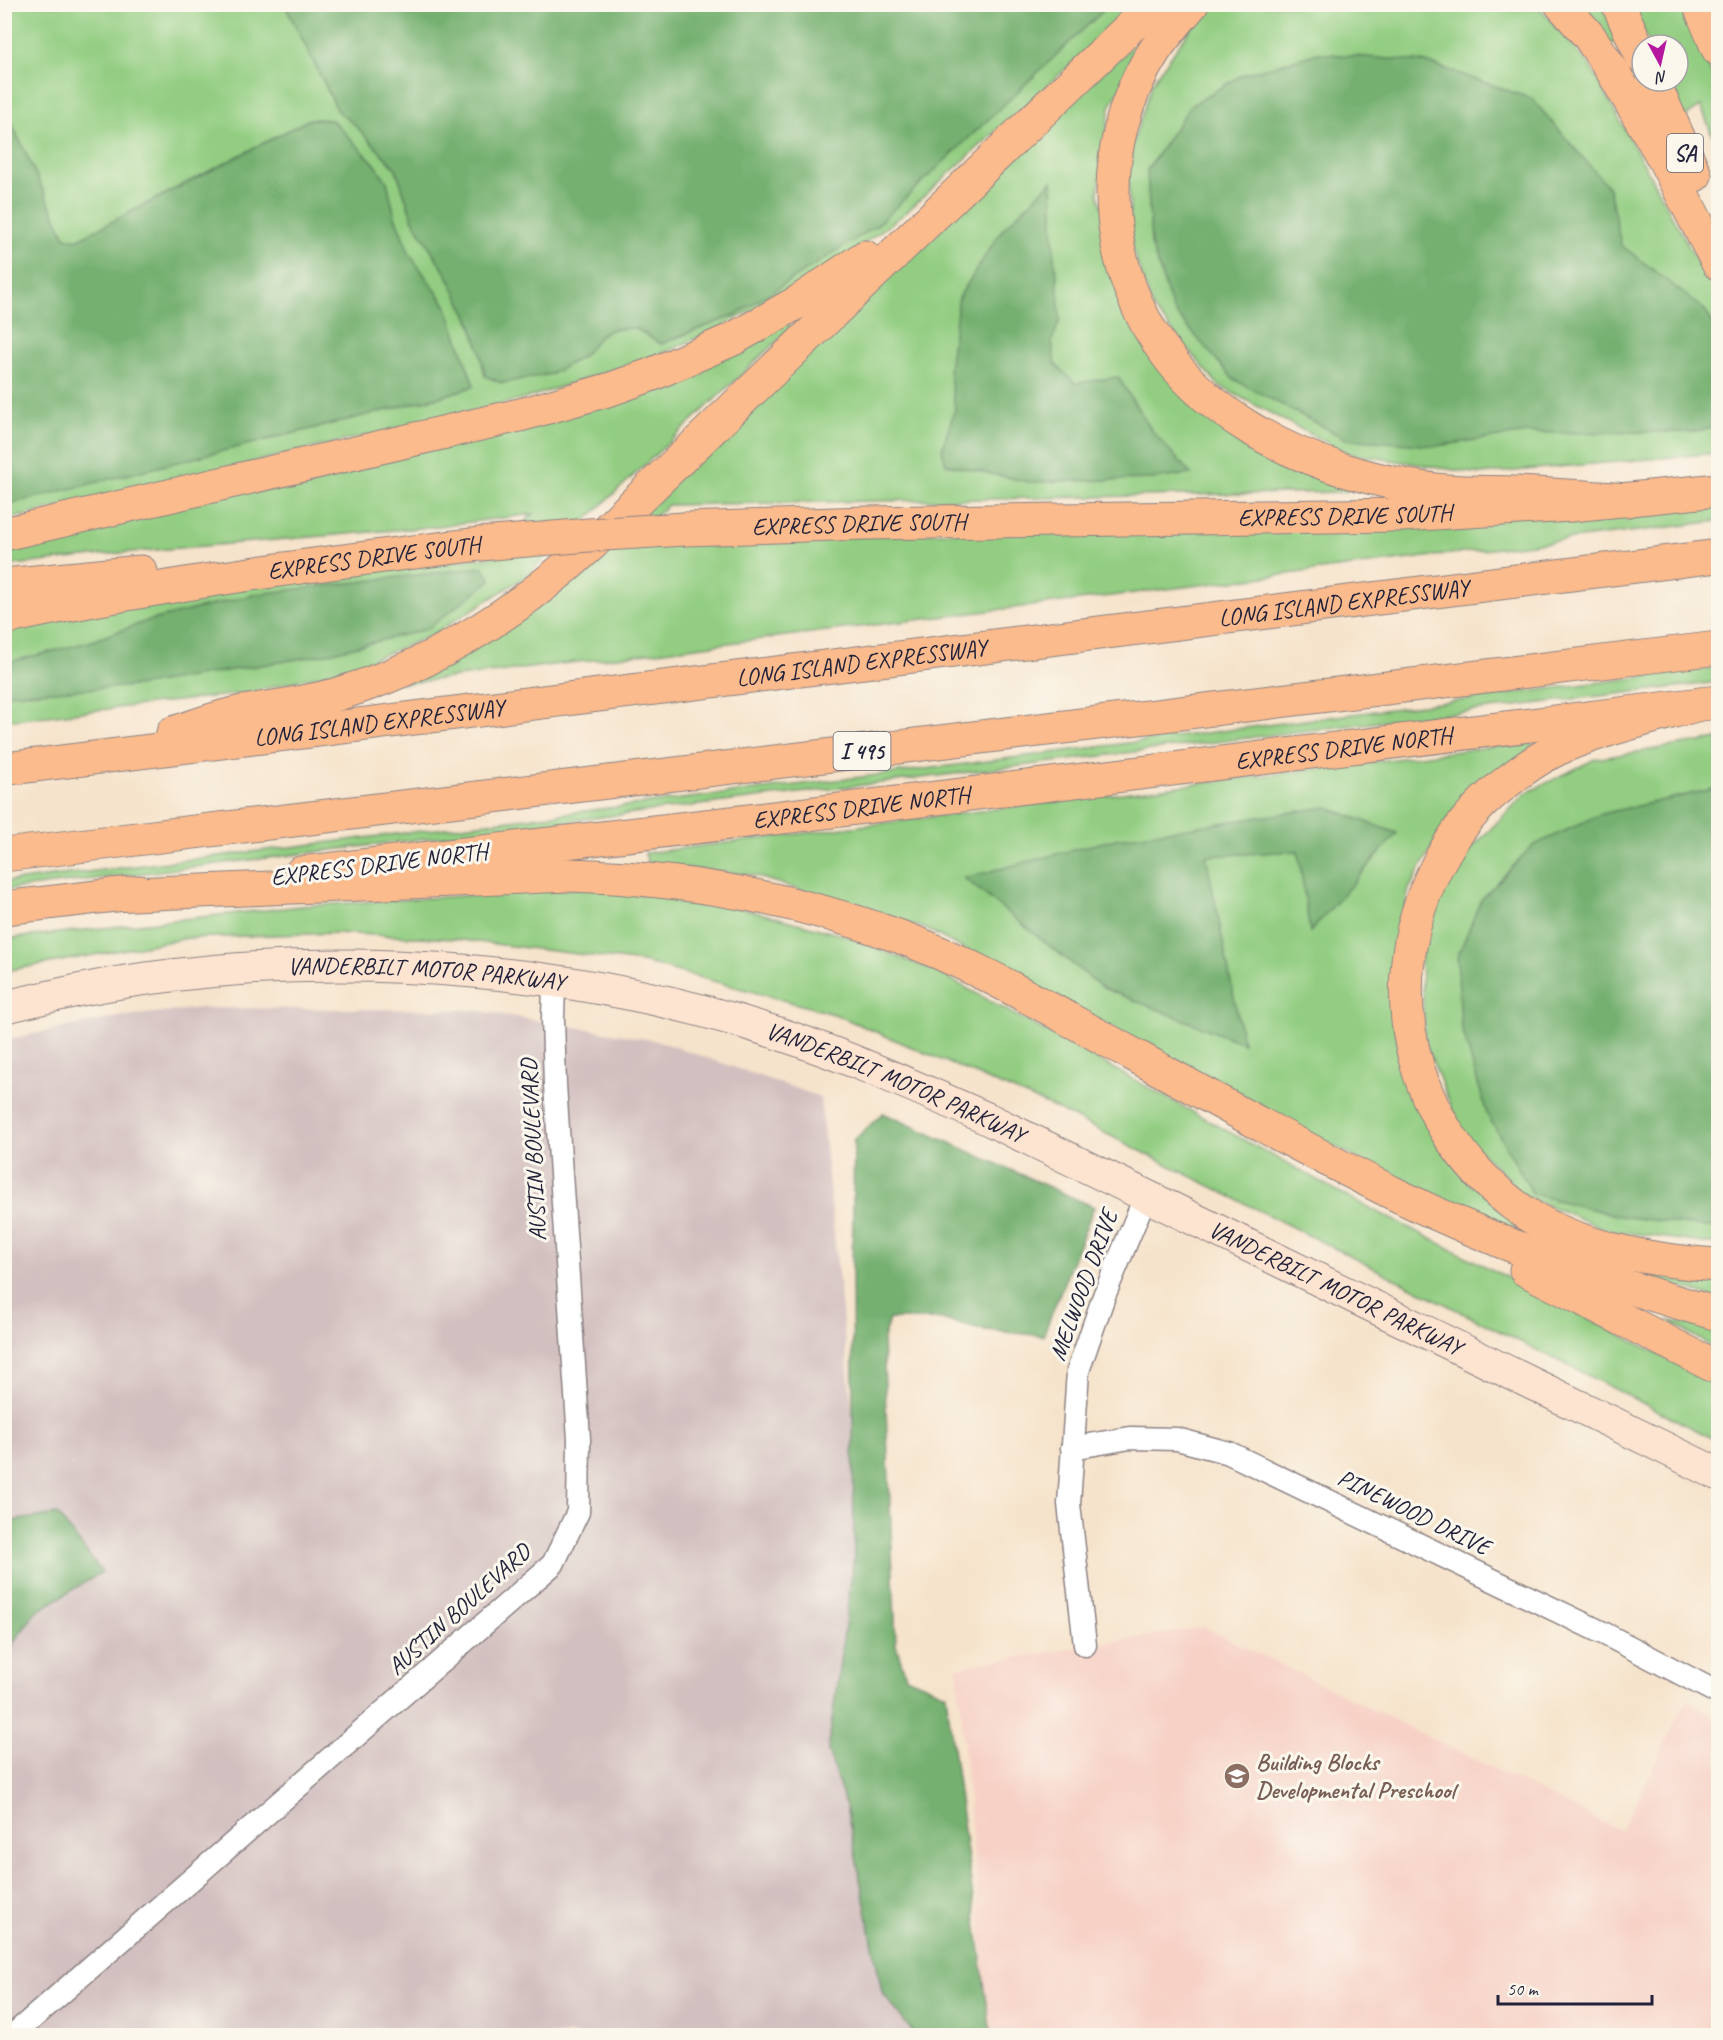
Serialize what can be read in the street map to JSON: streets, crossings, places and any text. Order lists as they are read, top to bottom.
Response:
{
  "streets": {
    "highway": [
      "SA",
      "EXPRESS DRIVE SOUTH",
      "LONG ISLAND EXPRESSWAY",
      "EXPRESS DRIVE NORTH",
      "I 495"
    ],
    "main road": ["VANDERBILT MOTOR PARKWAY"],
    "street": ["AUSTIN BOULEVARD", "MELWOOD DRIVE", "PINEWOOD DRIVE"]
  },
  "crossings": [
    ["VANDERBILT MOTOR PARKWAY", "AUSTIN BOULEVARD"],
    ["VANDERBILT MOTOR PARKWAY", "MELWOOD DRIVE"],
    ["MELWOOD DRIVE", "PINEWOOD DRIVE"]
  ],
  "places": {
    "school or university": ["Building Blocks Developmental Preschool"]
  },
  "scale_bar": "50 m",
  "north": "bottom"
}
